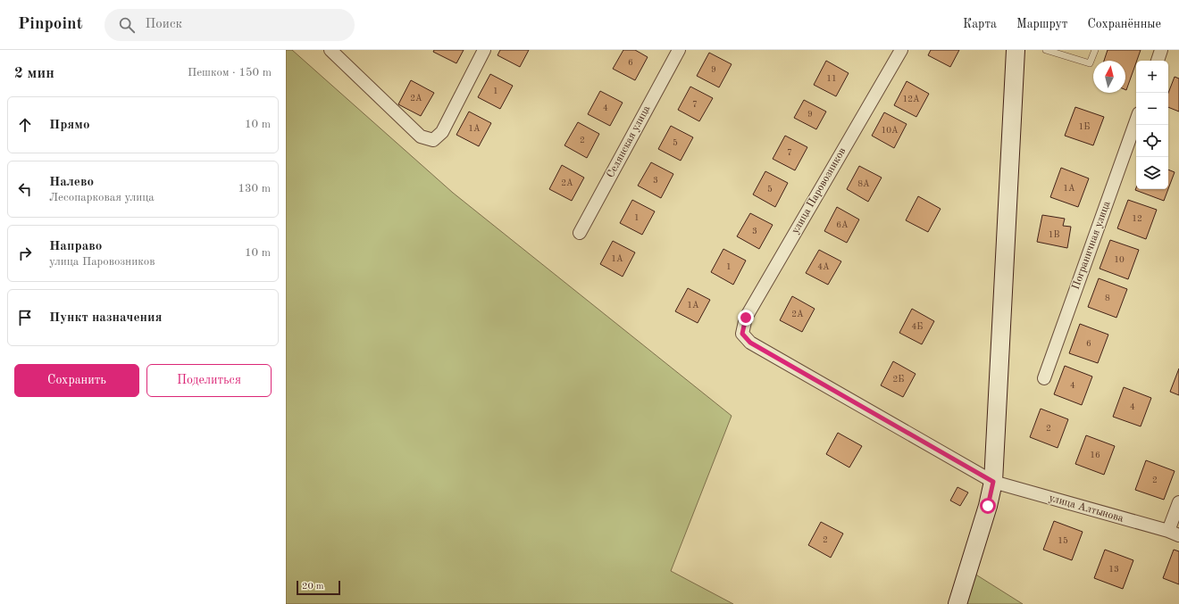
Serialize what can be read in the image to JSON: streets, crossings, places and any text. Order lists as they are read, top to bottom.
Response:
{
  "streets": {
    "street": [
      "Селянская улица",
      "улица Паровозников",
      "Пограничная улица",
      "улица Алтынова"
    ]
  },
  "crossings": [
    ["улица Паровозников", "улица Алтынова"]
  ],
  "house_numbers": [
    "6",
    "9",
    "11",
    "1",
    "2А",
    "12А",
    "7",
    "4",
    "9",
    "1Б",
    "1А",
    "10А",
    "2",
    "5",
    "7",
    "3",
    "2А",
    "8А",
    "1А",
    "5",
    "1",
    "12",
    "6А",
    "3",
    "1В",
    "1А",
    "10",
    "1",
    "4А",
    "8",
    "1А",
    "2А",
    "4Б",
    "6",
    "2Б",
    "4",
    "4",
    "2",
    "16",
    "2",
    "2",
    "15",
    "13"
  ],
  "scale_bar": "20 m",
  "north": "top",
  "page": {
    "header": "Pinpoint",
    "search": "Поиск",
    "nav": ["Карта", "Маршрут", "Сохранённые"],
    "heading": ["2 мин", "Пешком · 150 m"],
    "map_buttons": ["+", "−"],
    "list": [
      ["Прямо", "10 m"],
      ["Налево", "Лесопарковая улица", "130 m"],
      ["Направо", "улица Паровозников", "10 m"],
      "Пункт назначения"
    ],
    "buttons": ["Сохранить", "Поделиться"],
    "scale": "20 m"
  }
}
